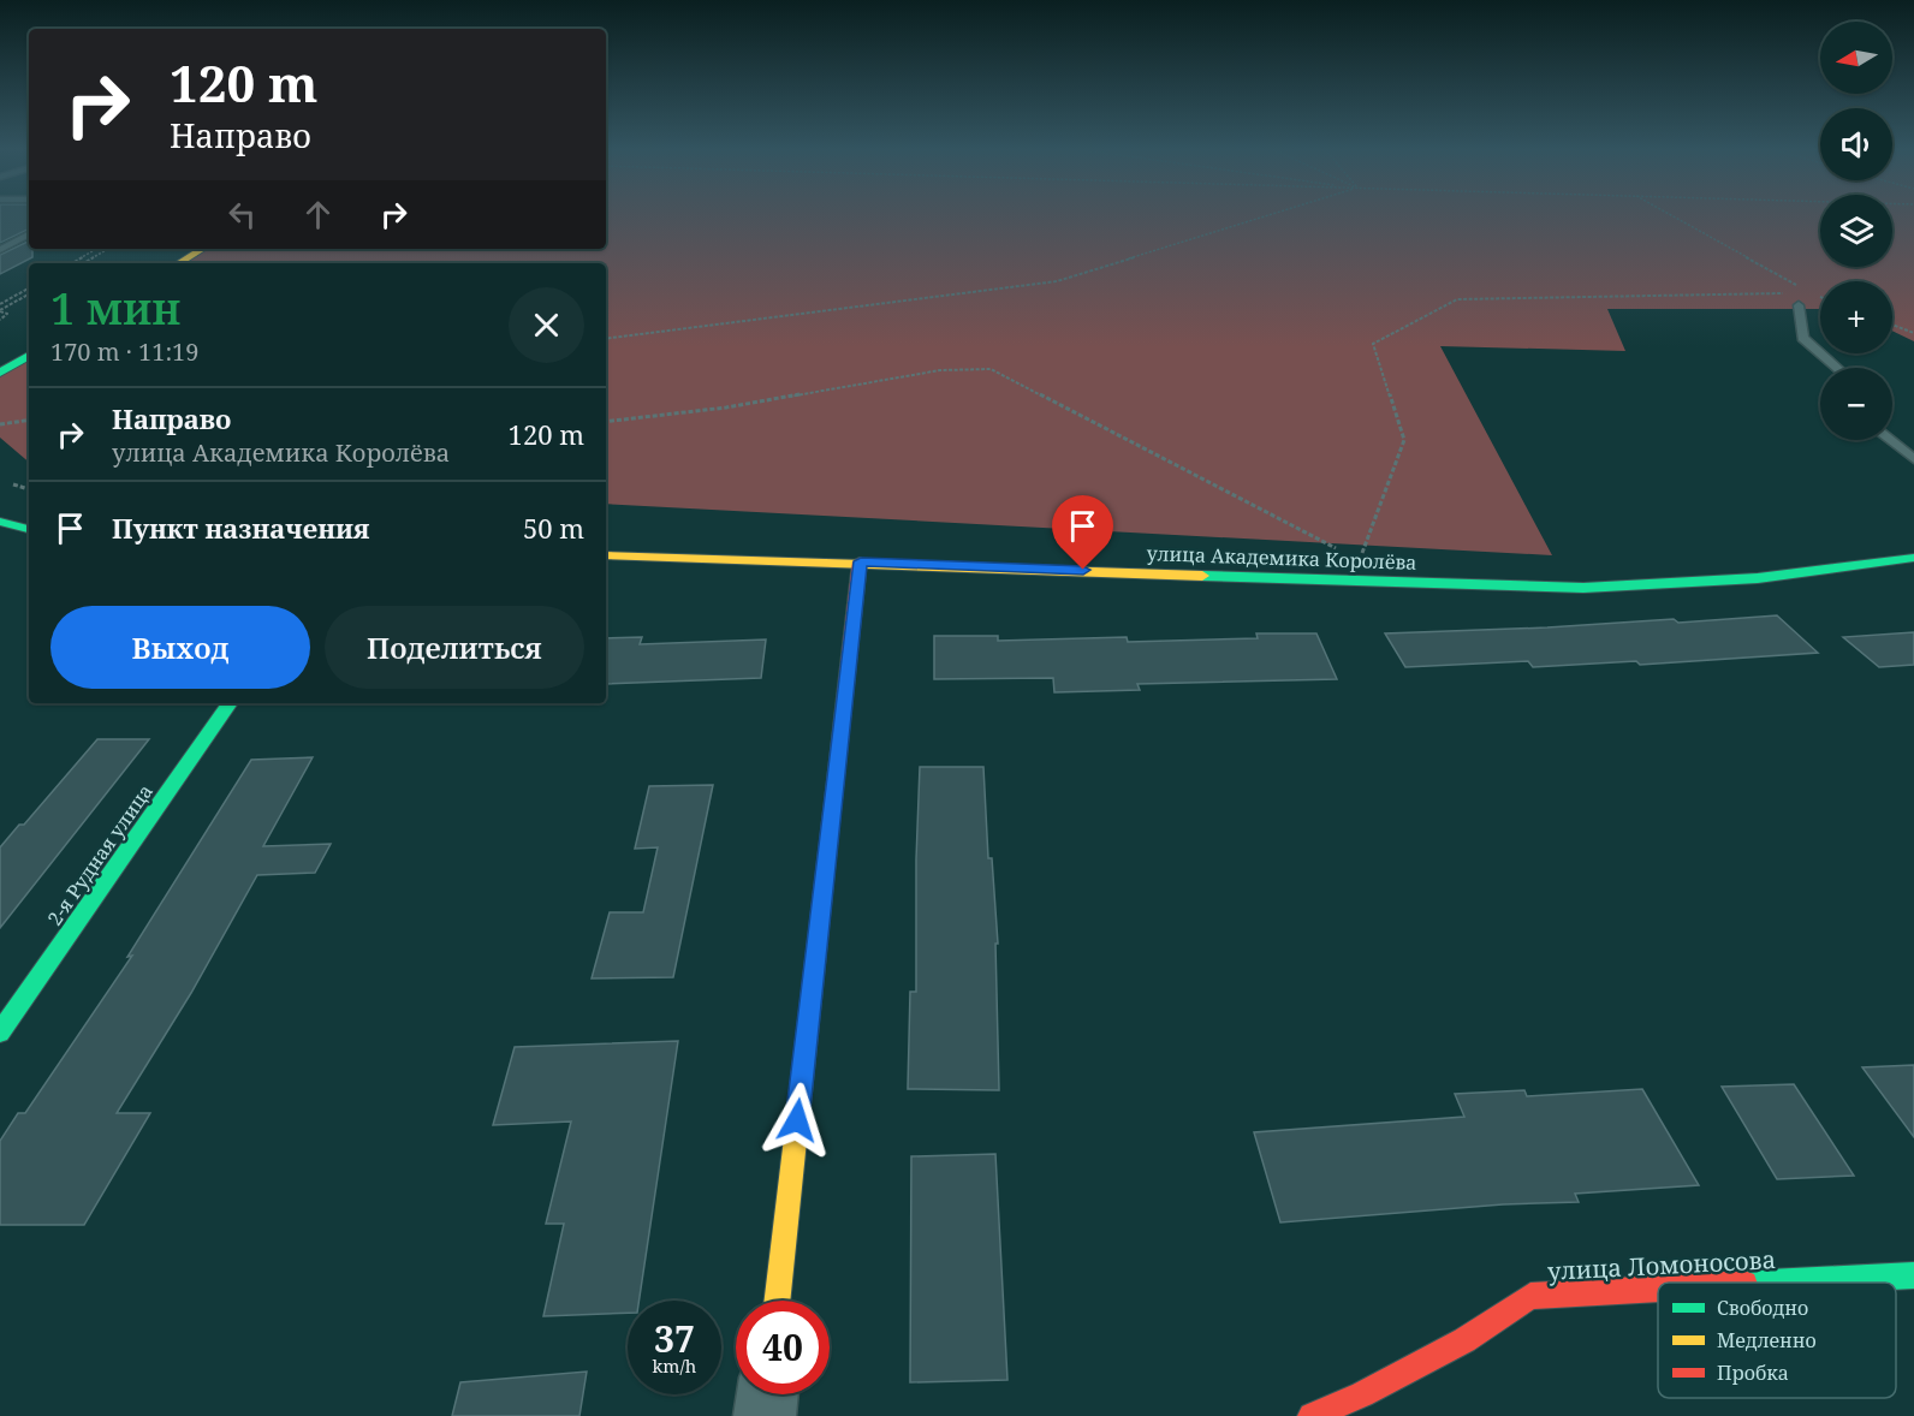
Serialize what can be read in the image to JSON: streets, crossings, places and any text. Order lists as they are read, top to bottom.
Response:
{
  "streets": {
    "street": ["улица Академика Королёва", "2-я Рудная улица", "улица Ломоносова"]
  },
  "legend": ["Свободно", "Медленно", "Пробка"],
  "north": "left",
  "page": {
    "map_buttons": ["+", "−"],
    "turn": ["120 m", "Направо"],
    "heading": ["1 мин", "170 m · 11:19"],
    "list": [
      {
        "name": "Направо",
        "note": "улица Академика Королёва",
        "value": "120 m"
      },
      {
        "name": "Пункт назначения",
        "value": "50 m"
      }
    ],
    "buttons": ["Выход", "Поделиться"],
    "speed": "37 km/h",
    "limit": "40"
  }
}
